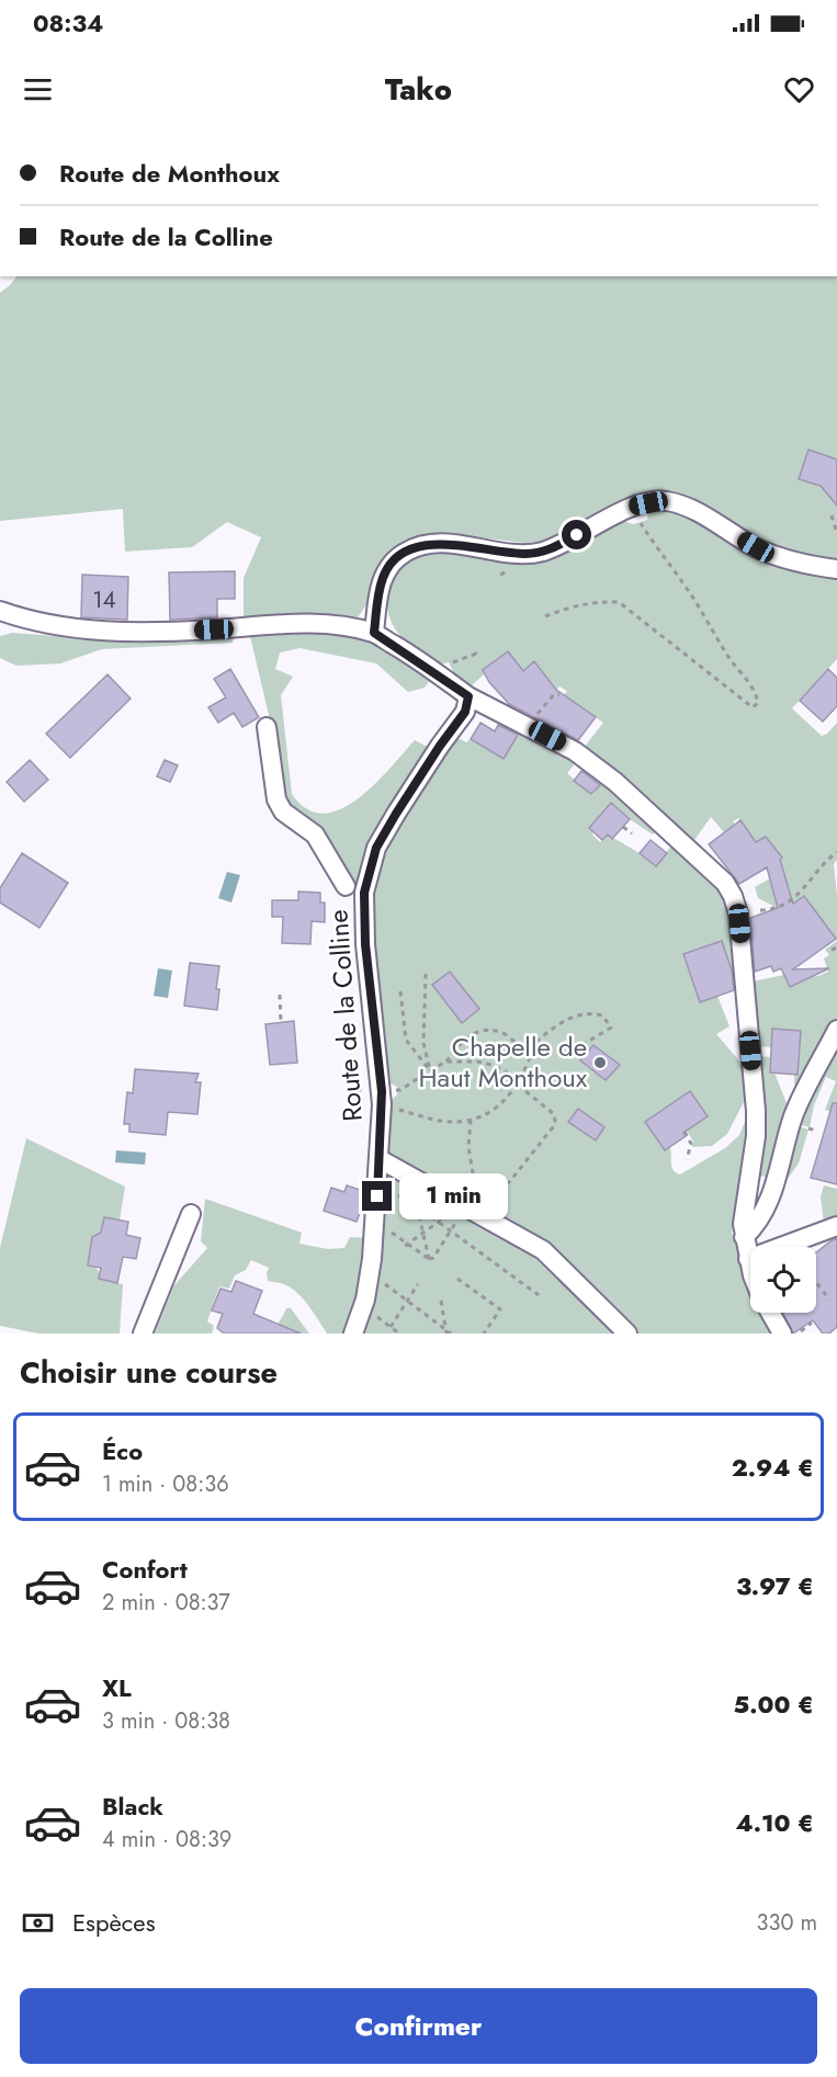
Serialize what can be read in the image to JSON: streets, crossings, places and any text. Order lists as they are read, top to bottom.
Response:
{
  "streets": {
    "street": ["Route de la Colline"]
  },
  "places": ["Chapelle de Haut Monthoux"],
  "house_numbers": ["14"],
  "page": {
    "status": "08:34",
    "header": "Tako",
    "banner": ["Route de Monthoux", "Route de la Colline"],
    "bubble": "1 min",
    "heading": "Choisir une course",
    "list": [
      {
        "name": "Éco",
        "note": "1 min · 08:36",
        "value": "2.94 €"
      },
      {
        "name": "Confort",
        "note": "2 min · 08:37",
        "value": "3.97 €"
      },
      {
        "name": "XL",
        "note": "3 min · 08:38",
        "value": "5.00 €"
      },
      {
        "name": "Black",
        "note": "4 min · 08:39",
        "value": "4.10 €"
      }
    ],
    "pay": ["Espèces", "330 m"],
    "buttons": "Confirmer"
  }
}
